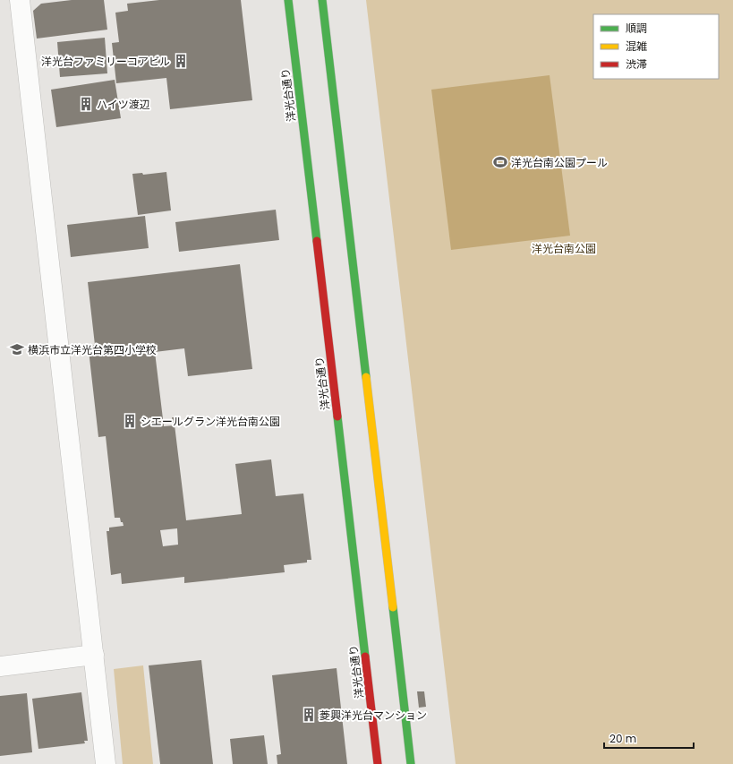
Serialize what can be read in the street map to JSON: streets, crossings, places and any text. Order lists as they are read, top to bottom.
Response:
{
  "streets": {
    "street": ["洋光台通り"]
  },
  "parks": ["洋光台南公園"],
  "places": {
    "building": [
      "洋光台ファミリーコアビル",
      "ハイツ渡辺",
      "シエールグラン洋光台南公園",
      "菱興洋光台マンション"
    ],
    "sports": ["洋光台南公園プール"],
    "school or university": ["横浜市立洋光台第四小学校"]
  },
  "legend": ["順調", "混雑", "渋滞"],
  "scale_bar": "20 m"
}
